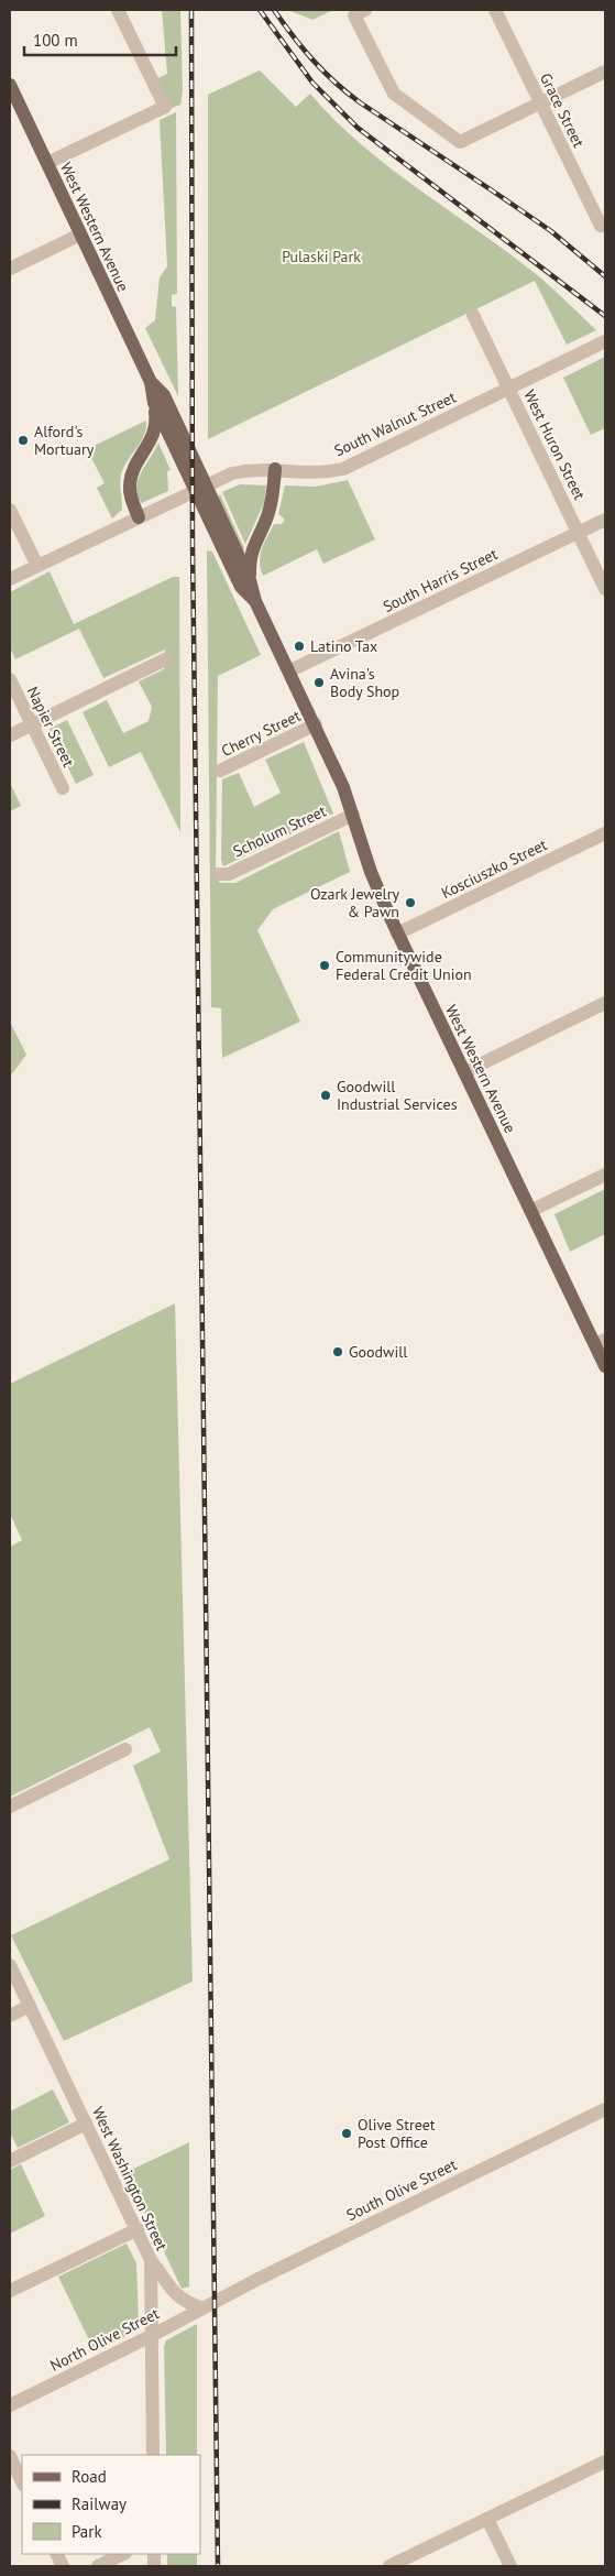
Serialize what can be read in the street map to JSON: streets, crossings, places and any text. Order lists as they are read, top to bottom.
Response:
{
  "streets": {
    "main road": ["West Western Avenue"],
    "street": [
      "Grace Street",
      "South Walnut Street",
      "West Huron Street",
      "South Harris Street",
      "Napier Street",
      "Cherry Street",
      "Scholum Street",
      "Kosciuszko Street",
      "West Washington Street",
      "South Olive Street",
      "North Olive Street"
    ]
  },
  "crossings": [
    ["West Western Avenue", "South Walnut Street"],
    ["West Western Avenue", "South Harris Street"],
    ["West Western Avenue", "Cherry Street"],
    ["West Western Avenue", "Scholum Street"],
    ["West Western Avenue", "Kosciuszko Street"],
    ["South Walnut Street", "West Huron Street"],
    ["West Huron Street", "South Harris Street"],
    ["West Washington Street", "North Olive Street"],
    ["South Olive Street", "North Olive Street"]
  ],
  "parks": ["Pulaski Park"],
  "places": [
    "Alford's Mortuary",
    "Latino Tax",
    "Avina's Body Shop",
    "Ozark Jewelry & Pawn",
    "Communitywide Federal Credit Union",
    "Goodwill Industrial Services",
    "Goodwill",
    "Olive Street Post Office"
  ],
  "legend": ["Road", "Railway", "Park"],
  "scale_bar": "100 m"
}
